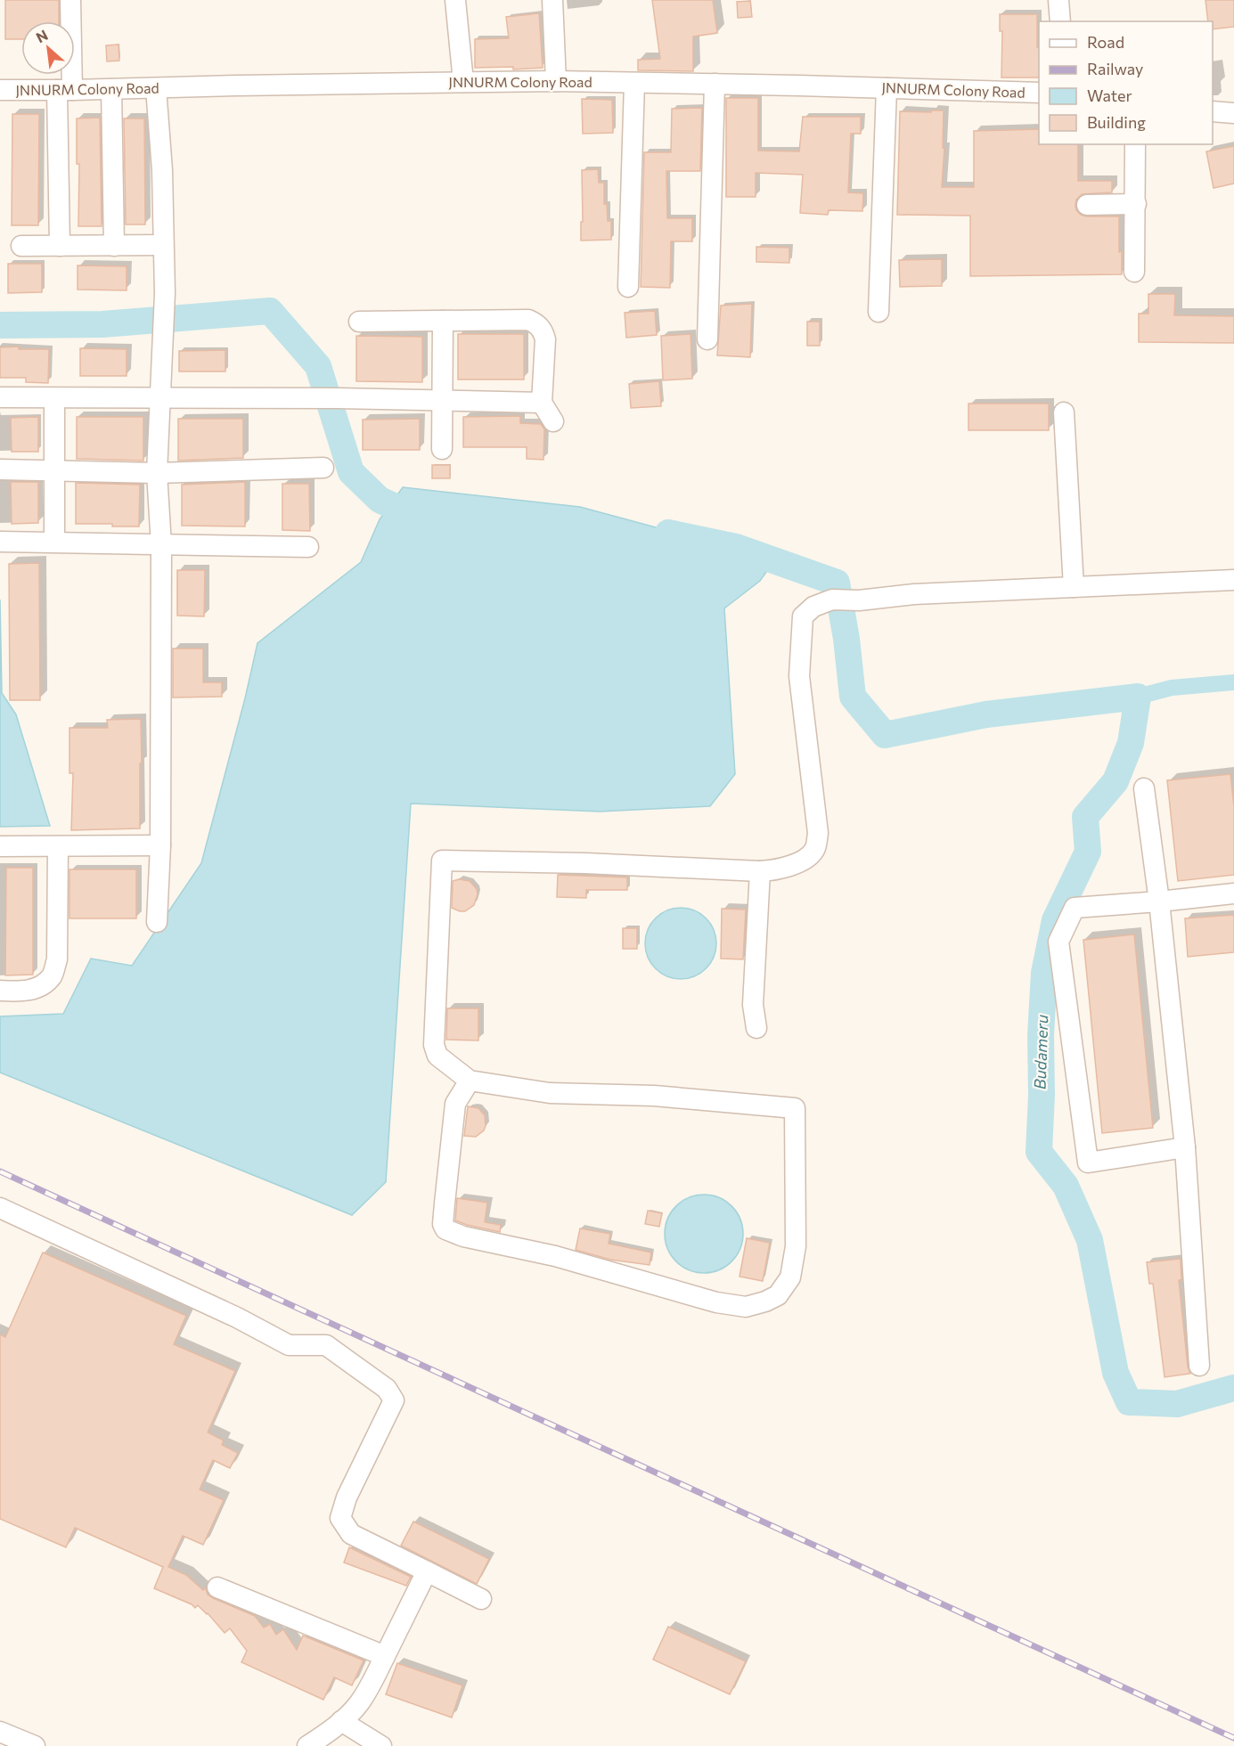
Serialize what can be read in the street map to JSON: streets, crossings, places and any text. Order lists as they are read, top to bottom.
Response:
{
  "streets": {
    "street": ["JNNURM Colony Road"]
  },
  "water": ["Budameru"],
  "legend": [
    "Road",
    "Railway",
    "Water",
    "Building"
  ],
  "north": "top left"
}
